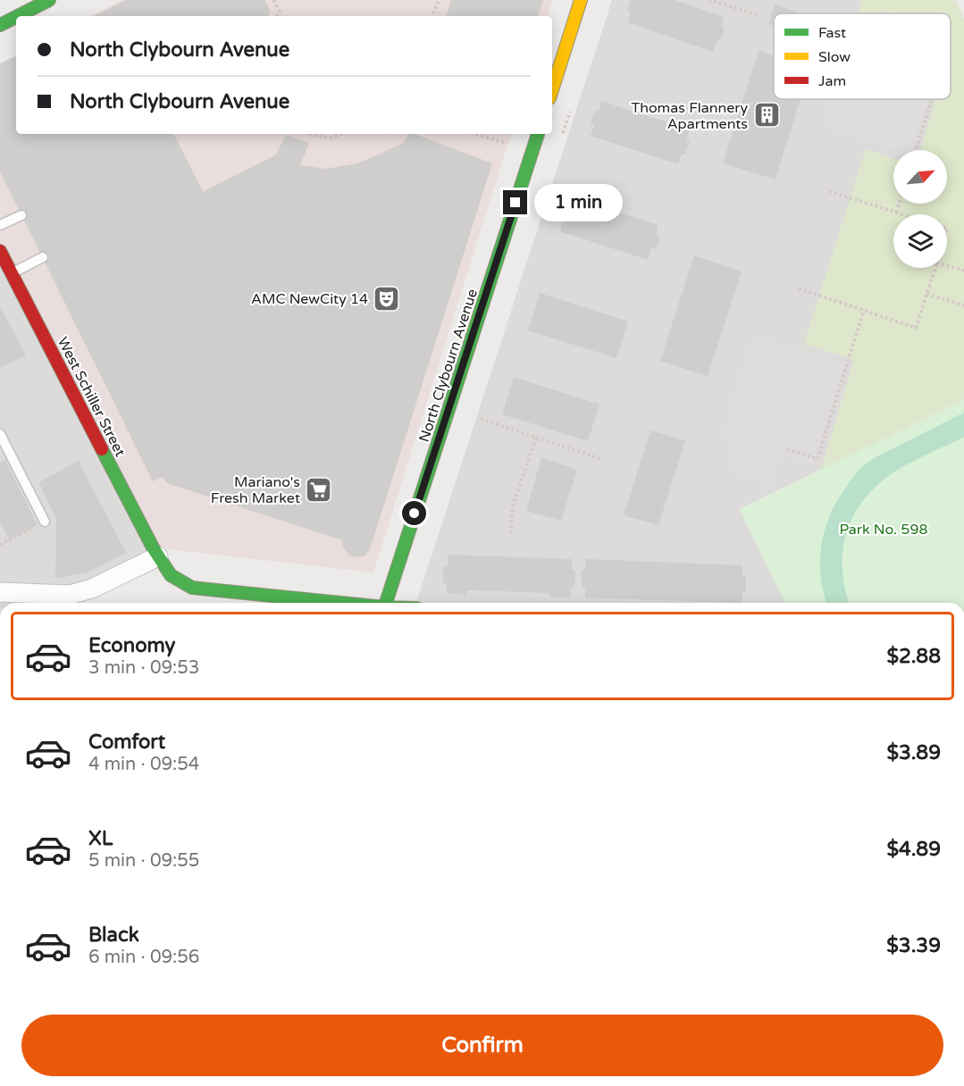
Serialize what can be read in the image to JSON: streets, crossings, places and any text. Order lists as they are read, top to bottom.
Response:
{
  "streets": {
    "main road": ["North Clybourn Avenue", "West Schiller Street"]
  },
  "parks": ["Park No. 598"],
  "places": {
    "building": ["Thomas Flannery Apartments"],
    "theatre": ["AMC NewCity 14"],
    "supermarket": ["Mariano's Fresh Market"]
  },
  "legend": ["Fast", "Slow", "Jam"],
  "north": "top right",
  "page": {
    "banner": ["North Clybourn Avenue", "North Clybourn Avenue"],
    "bubble": "1 min",
    "list": [
      {
        "name": "Economy",
        "note": "3 min · 09:53",
        "value": "$2.88"
      },
      {
        "name": "Comfort",
        "note": "4 min · 09:54",
        "value": "$3.89"
      },
      {
        "name": "XL",
        "note": "5 min · 09:55",
        "value": "$4.89"
      },
      {
        "name": "Black",
        "note": "6 min · 09:56",
        "value": "$3.39"
      }
    ],
    "buttons": "Confirm"
  }
}
